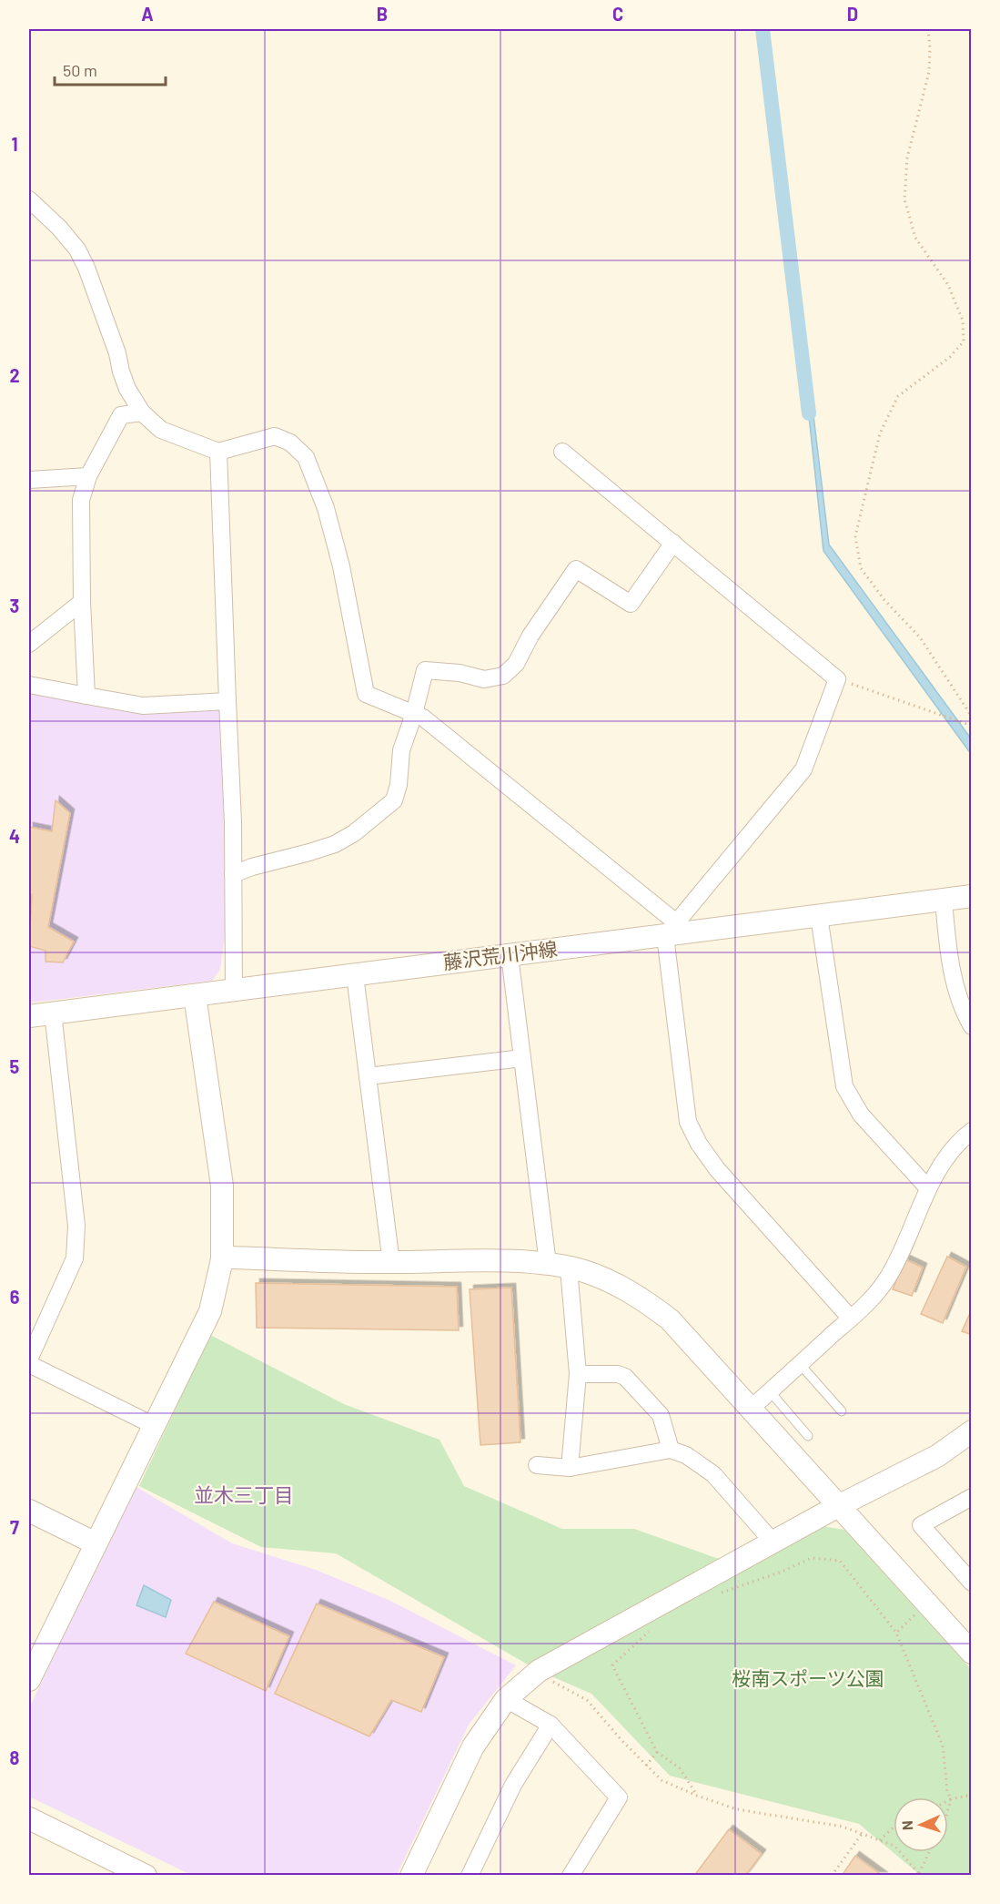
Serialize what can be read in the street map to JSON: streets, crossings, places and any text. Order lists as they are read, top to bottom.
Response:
{
  "streets": {
    "street": ["藤沢荒川沖線"]
  },
  "districts": ["並木三丁目"],
  "parks": ["桜南スポーツ公園"],
  "scale_bar": "50 m",
  "north": "left",
  "grid": {
    "columns": [
      "A",
      "B",
      "C",
      "D"
    ],
    "rows": [
      "1",
      "2",
      "3",
      "4",
      "5",
      "6",
      "7",
      "8"
    ]
  }
}
